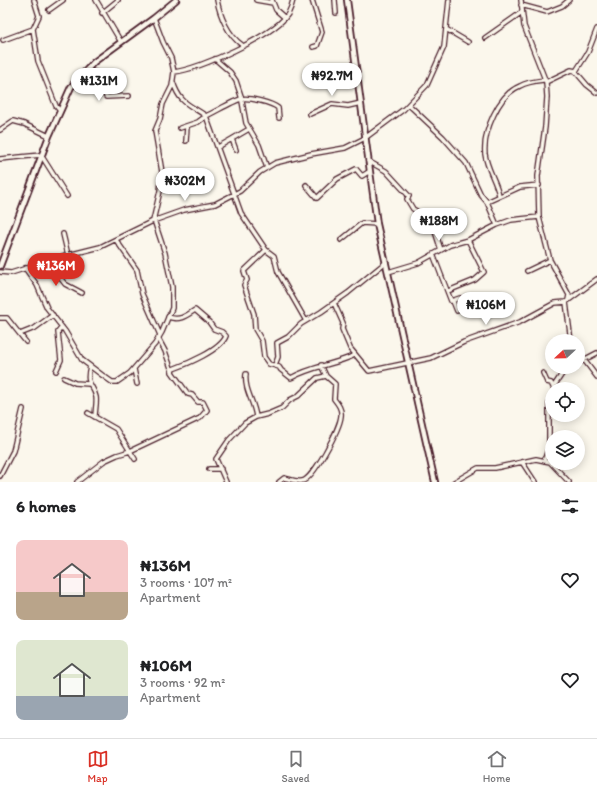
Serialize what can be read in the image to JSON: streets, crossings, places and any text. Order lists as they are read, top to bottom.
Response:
{
  "north": "left",
  "page": {
    "price": [
      "₦92.7M",
      "₦131M",
      "₦302M",
      "₦188M",
      "₦136M",
      "₦106M"
    ],
    "heading": "6 homes",
    "list": [
      {
        "name": "₦136M",
        "note": "3 rooms · 107 m² · Apartment"
      },
      {
        "name": "₦106M",
        "note": "3 rooms · 92 m² · Apartment"
      }
    ],
    "tabs": ["Map", "Saved", "Home"]
  }
}
